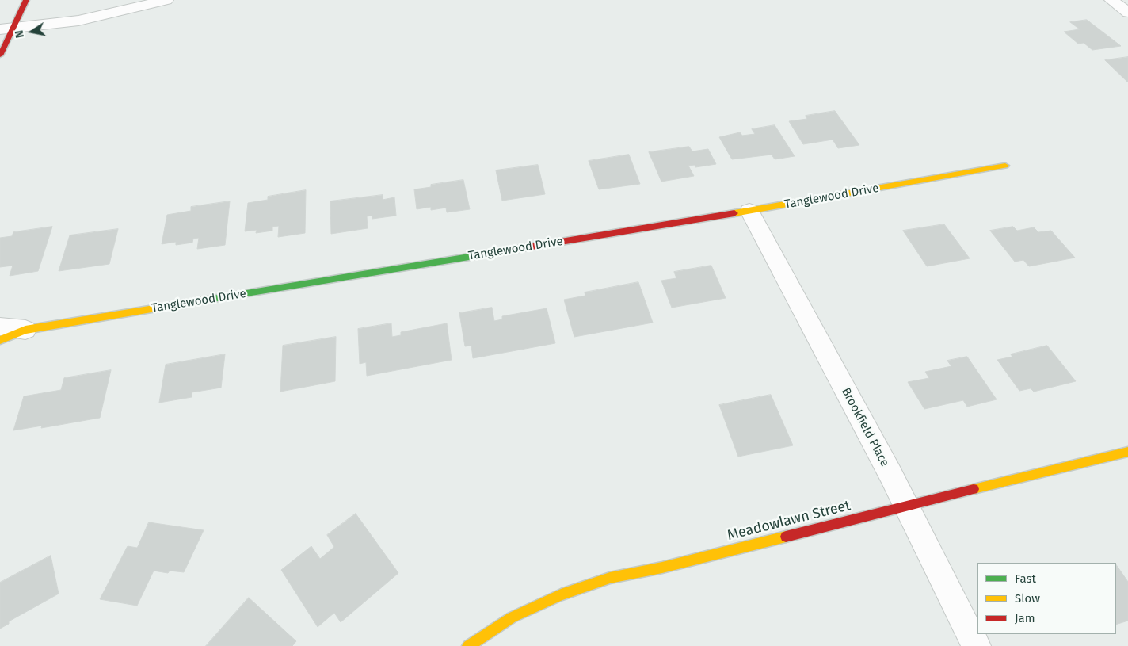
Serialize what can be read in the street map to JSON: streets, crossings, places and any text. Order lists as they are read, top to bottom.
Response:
{
  "streets": {
    "street": ["Tanglewood Drive", "Brookfield Place", "Meadowlawn Street"]
  },
  "crossings": [
    ["Tanglewood Drive", "Brookfield Place"],
    ["Brookfield Place", "Meadowlawn Street"]
  ],
  "legend": ["Fast", "Slow", "Jam"],
  "north": "left"
}
